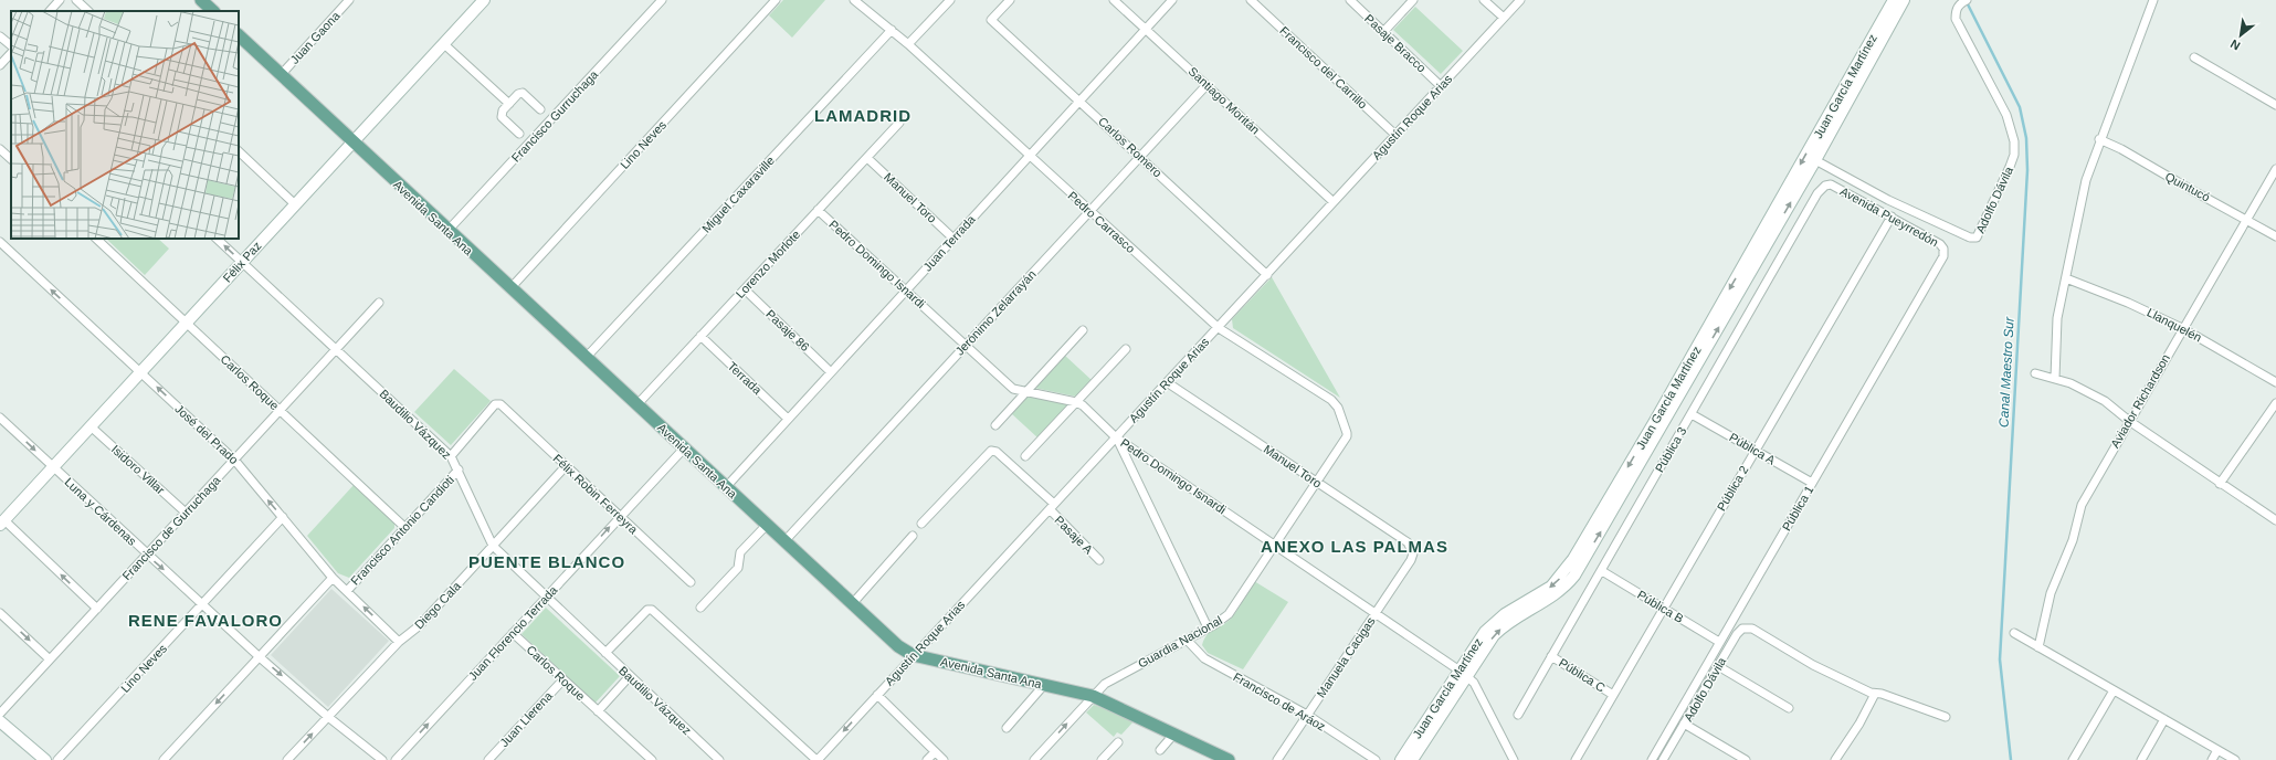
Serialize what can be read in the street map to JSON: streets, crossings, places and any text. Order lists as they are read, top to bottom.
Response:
{
  "streets": {
    "main road": ["Juan García Martínez", "Avenida Santa Ana", "Félix Paz"],
    "street": [
      "Juan Gaona",
      "Pasaje Bracco",
      "Francisco del Carrillo",
      "Santiago Moritán",
      "Francisco Gurruchaga",
      "Agustín Roque Arias",
      "Lino Neves",
      "Carlos Romero",
      "Quintucó",
      "Miguel Caxaraville",
      "Manuel Toro",
      "Adolfo Dávila",
      "Avenida Pueyrredón",
      "Pedro Carrasco",
      "Juan Terrada",
      "Lorenzo Morlote",
      "Pedro Domingo Isnardi",
      "Jerónimo Zelarrayán",
      "Llanquelén",
      "Pasaje 86",
      "Terrada",
      "Carlos Roque",
      "Aviador Richardson",
      "Baudilio Vázquez",
      "José del Prado",
      "Pública A",
      "Pública 3",
      "Isidoro Villar",
      "Pública 2",
      "Félix Robin Ferreyra",
      "Pública 1",
      "Luna y Cárdenas",
      "Francisco de Gurruchaga",
      "Francisco Antonio Candioti",
      "Pasaje A",
      "Diego Cala",
      "Pública B",
      "Juan Florencio Terrada",
      "Guardia Nacional",
      "Manuela Cacigas",
      "Pública C",
      "Francisco de Aráoz",
      "Juan Llerena"
    ]
  },
  "crossings": [
    ["Juan Gaona", "Avenida Santa Ana"],
    ["Pasaje Bracco", "Agustín Roque Arias"],
    ["Francisco del Carrillo", "Agustín Roque Arias"],
    ["Juan García Martínez", "Adolfo Dávila"],
    ["Juan García Martínez", "Pedro Domingo Isnardi"],
    ["Santiago Moritán", "Agustín Roque Arias"],
    ["Santiago Moritán", "Juan Terrada"],
    ["Santiago Moritán", "Jerónimo Zelarrayán"],
    ["Francisco Gurruchaga", "Avenida Santa Ana"],
    ["Agustín Roque Arias", "Carlos Romero"],
    ["Agustín Roque Arias", "Manuel Toro"],
    ["Agustín Roque Arias", "Avenida Santa Ana"],
    ["Agustín Roque Arias", "Pedro Carrasco"],
    ["Agustín Roque Arias", "Pedro Domingo Isnardi"],
    ["Agustín Roque Arias", "Pasaje A"],
    ["Lino Neves", "Avenida Santa Ana"],
    ["Lino Neves", "José del Prado"],
    ["Lino Neves", "Luna y Cárdenas"],
    ["Carlos Romero", "Juan Terrada"],
    ["Carlos Romero", "Jerónimo Zelarrayán"],
    ["Quintucó", "Aviador Richardson"],
    ["Miguel Caxaraville", "Avenida Santa Ana"],
    ["Miguel Caxaraville", "Pedro Carrasco"],
    ["Manuel Toro", "Juan Terrada"],
    ["Manuel Toro", "Lorenzo Morlote"],
    ["Manuel Toro", "Guardia Nacional"],
    ["Manuel Toro", "Manuela Cacigas"],
    ["Avenida Pueyrredón", "Pública 3"],
    ["Avenida Pueyrredón", "Pública 2"],
    ["Avenida Pueyrredón", "Pública 1"],
    ["Avenida Santa Ana", "Juan Terrada"],
    ["Avenida Santa Ana", "Félix Paz"],
    ["Avenida Santa Ana", "Lorenzo Morlote"],
    ["Avenida Santa Ana", "Jerónimo Zelarrayán"],
    ["Avenida Santa Ana", "Juan Florencio Terrada"],
    ["Avenida Santa Ana", "Guardia Nacional"],
    ["Pedro Carrasco", "Juan Terrada"],
    ["Pedro Carrasco", "Jerónimo Zelarrayán"],
    ["Pedro Carrasco", "Guardia Nacional"],
    ["Juan Terrada", "Pedro Domingo Isnardi"],
    ["Juan Terrada", "Pasaje 86"],
    ["Juan Terrada", "Terrada"],
    ["Félix Paz", "Carlos Roque"],
    ["Félix Paz", "Baudilio Vázquez"],
    ["Félix Paz", "José del Prado"],
    ["Félix Paz", "Isidoro Villar"],
    ["Félix Paz", "Luna y Cárdenas"],
    ["Lorenzo Morlote", "Pedro Domingo Isnardi"],
    ["Lorenzo Morlote", "Pasaje 86"],
    ["Lorenzo Morlote", "Terrada"],
    ["Pedro Domingo Isnardi", "Jerónimo Zelarrayán"],
    ["Pedro Domingo Isnardi", "Guardia Nacional"],
    ["Pedro Domingo Isnardi", "Manuela Cacigas"],
    ["Llanquelén", "Aviador Richardson"],
    ["Carlos Roque", "Francisco de Gurruchaga"],
    ["Carlos Roque", "Francisco Antonio Candioti"],
    ["Carlos Roque", "Juan Florencio Terrada"],
    ["Carlos Roque", "Juan Llerena"],
    ["Baudilio Vázquez", "Francisco de Gurruchaga"],
    ["Baudilio Vázquez", "Francisco Antonio Candioti"],
    ["Baudilio Vázquez", "Diego Cala"],
    ["Baudilio Vázquez", "Juan Florencio Terrada"],
    ["José del Prado", "Francisco de Gurruchaga"],
    ["José del Prado", "Francisco Antonio Candioti"],
    ["José del Prado", "Diego Cala"],
    ["Pública A", "Pública 3"],
    ["Pública A", "Pública 2"],
    ["Pública A", "Pública 1"],
    ["Pública 3", "Pública B"],
    ["Pública 3", "Pública C"],
    ["Isidoro Villar", "Francisco de Gurruchaga"],
    ["Pública 2", "Pública B"],
    ["Pública 2", "Pública C"],
    ["Félix Robin Ferreyra", "Francisco Antonio Candioti"],
    ["Félix Robin Ferreyra", "Diego Cala"],
    ["Félix Robin Ferreyra", "Juan Florencio Terrada"],
    ["Pública 1", "Pública B"],
    ["Luna y Cárdenas", "Francisco de Gurruchaga"],
    ["Luna y Cárdenas", "Francisco Antonio Candioti"],
    ["Luna y Cárdenas", "Diego Cala"],
    ["Guardia Nacional", "Francisco de Aráoz"],
    ["Manuela Cacigas", "Francisco de Aráoz"]
  ],
  "one_way": ["José del Prado", "Luna y Cárdenas", "Juan Florencio Terrada"],
  "districts": [
    "LAMADRID",
    "ANEXO LAS PALMAS",
    "PUENTE BLANCO",
    "RENE FAVALORO"
  ],
  "water": ["Canal Maestro Sur"],
  "north": "bottom left"
}
